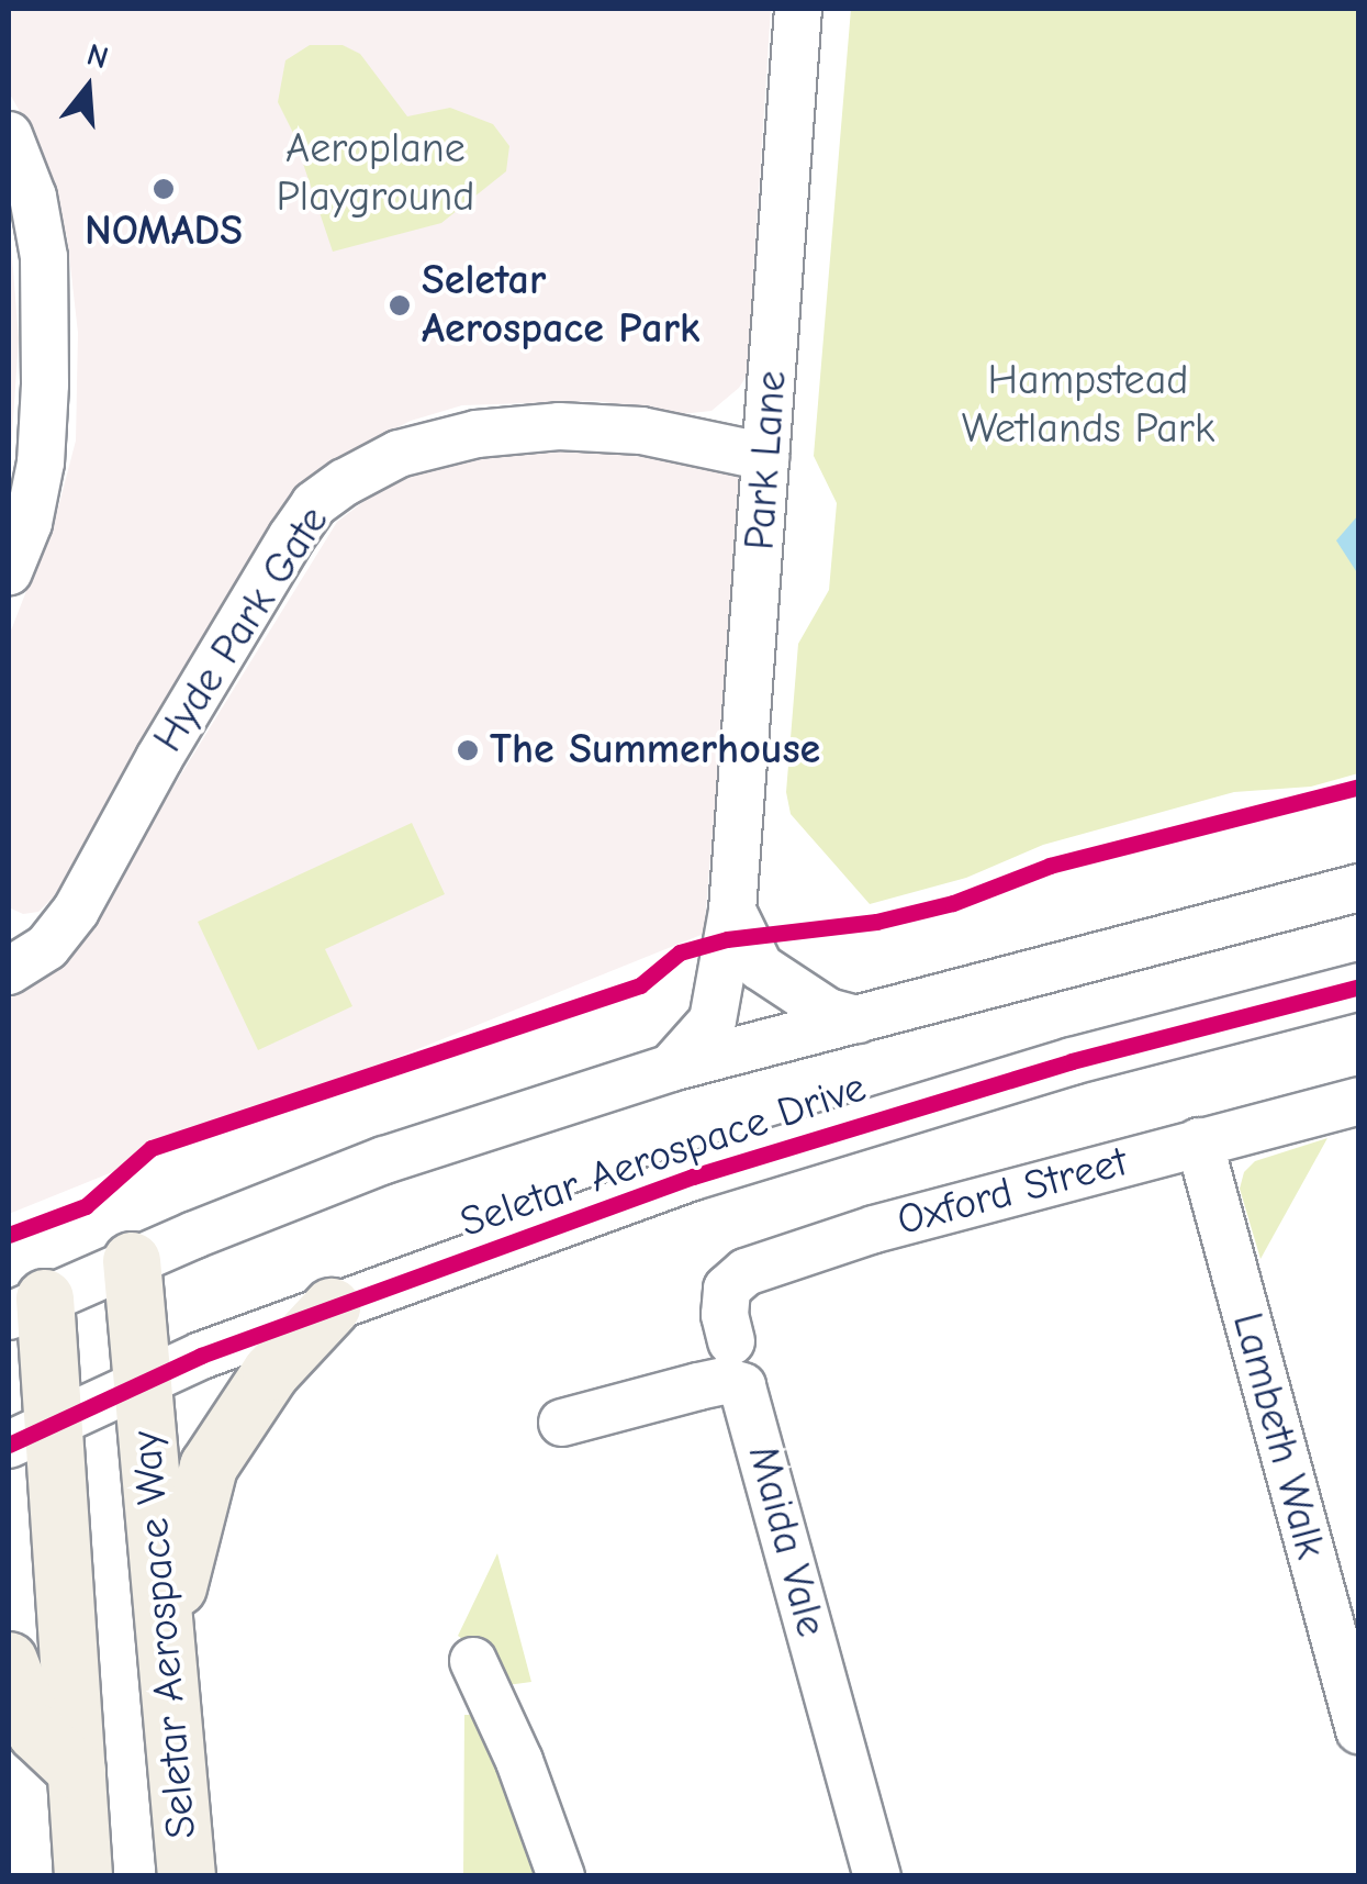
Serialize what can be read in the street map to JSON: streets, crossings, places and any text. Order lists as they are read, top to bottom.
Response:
{
  "streets": {
    "main road": ["Seletar Aerospace Way"],
    "street": [
      "Park Lane",
      "Hyde Park Gate",
      "Seletar Aerospace Drive",
      "Oxford Street",
      "Lambeth Walk",
      "Maida Vale"
    ]
  },
  "crossings": [
    ["Park Lane", "Hyde Park Gate"],
    ["Park Lane", "Seletar Aerospace Drive"],
    ["Seletar Aerospace Drive", "Seletar Aerospace Way"],
    ["Oxford Street", "Lambeth Walk"]
  ],
  "parks": ["Aeroplane Playground", "Hampstead Wetlands Park"],
  "places": ["NOMADS", "Seletar Aerospace Park", "The Summerhouse"],
  "north": "top"
}
